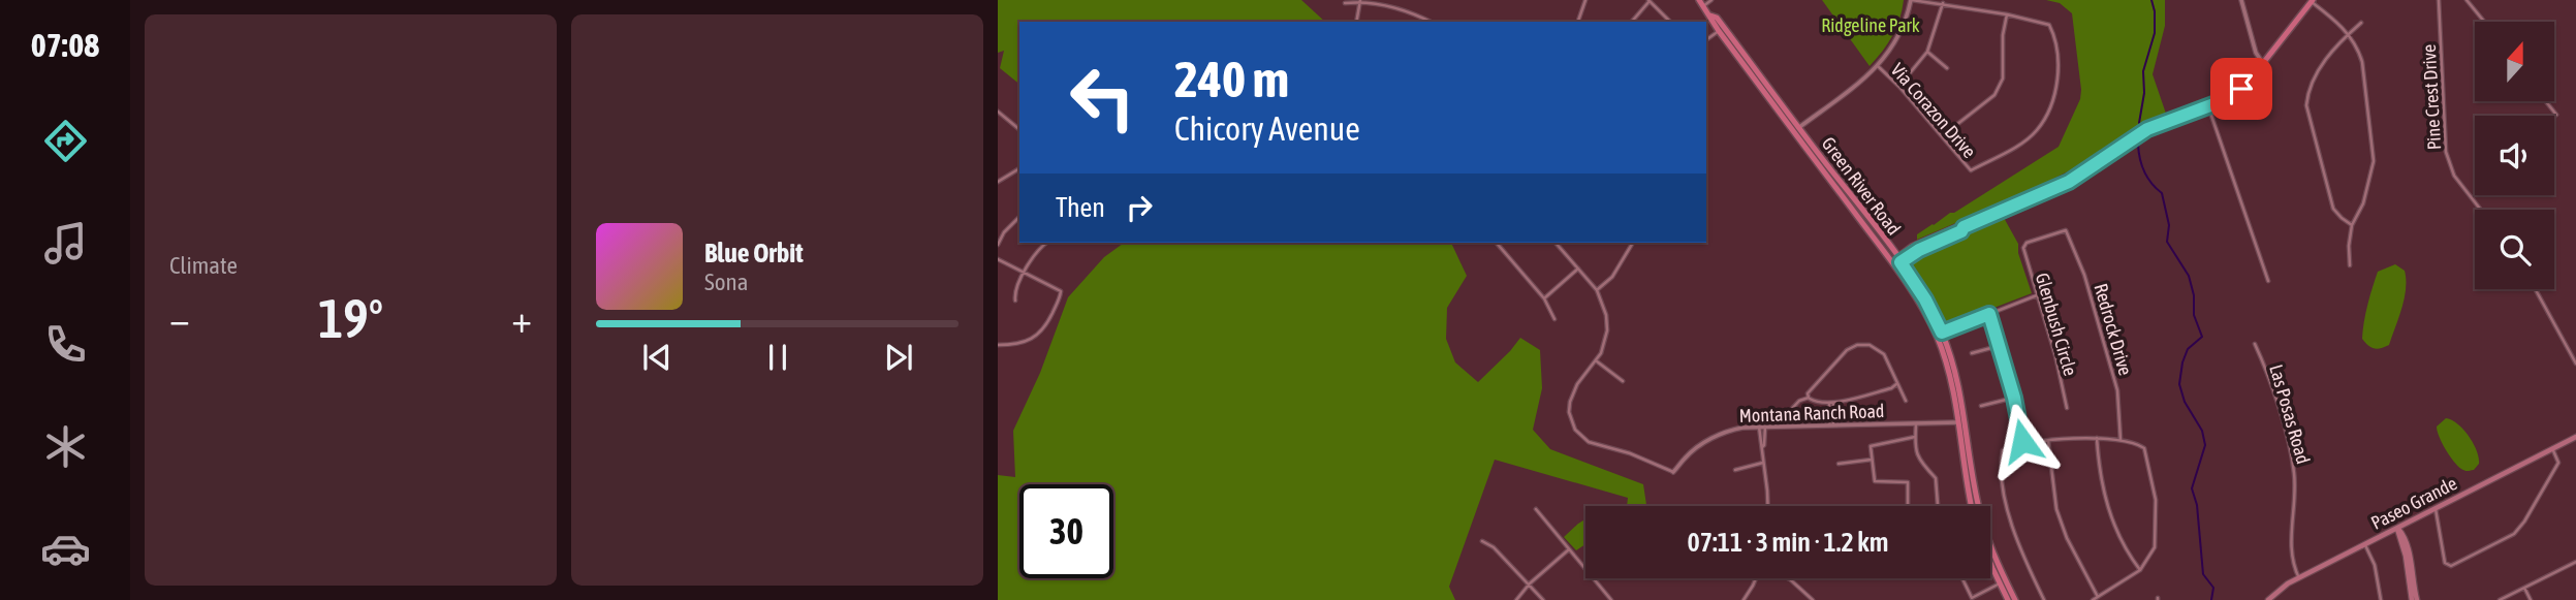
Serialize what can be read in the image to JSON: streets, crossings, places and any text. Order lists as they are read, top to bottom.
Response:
{
  "streets": {
    "main road": ["Green River Road", "Paseo Grande"],
    "street": [
      "Pine Crest Drive",
      "Via Corazon Drive",
      "Glenbush Circle",
      "Redrock Drive",
      "Montana Ranch Road",
      "Las Posas Road"
    ]
  },
  "crossings": [
    ["Green River Road", "Montana Ranch Road"],
    ["Glenbush Circle", "Redrock Drive"],
    ["Las Posas Road", "Paseo Grande"]
  ],
  "parks": ["Ridgeline Park"],
  "north": "top",
  "page": {
    "tabs": "07:08",
    "tile": "Climate",
    "turn": ["240 m", "Chicory Avenue"],
    "then": "Then",
    "song": ["Blue Orbit", "Sona"],
    "heat": ["−", "19°", "+"],
    "limit": "30",
    "trip": "07:11 · 3 min · 1.2 km"
  }
}
